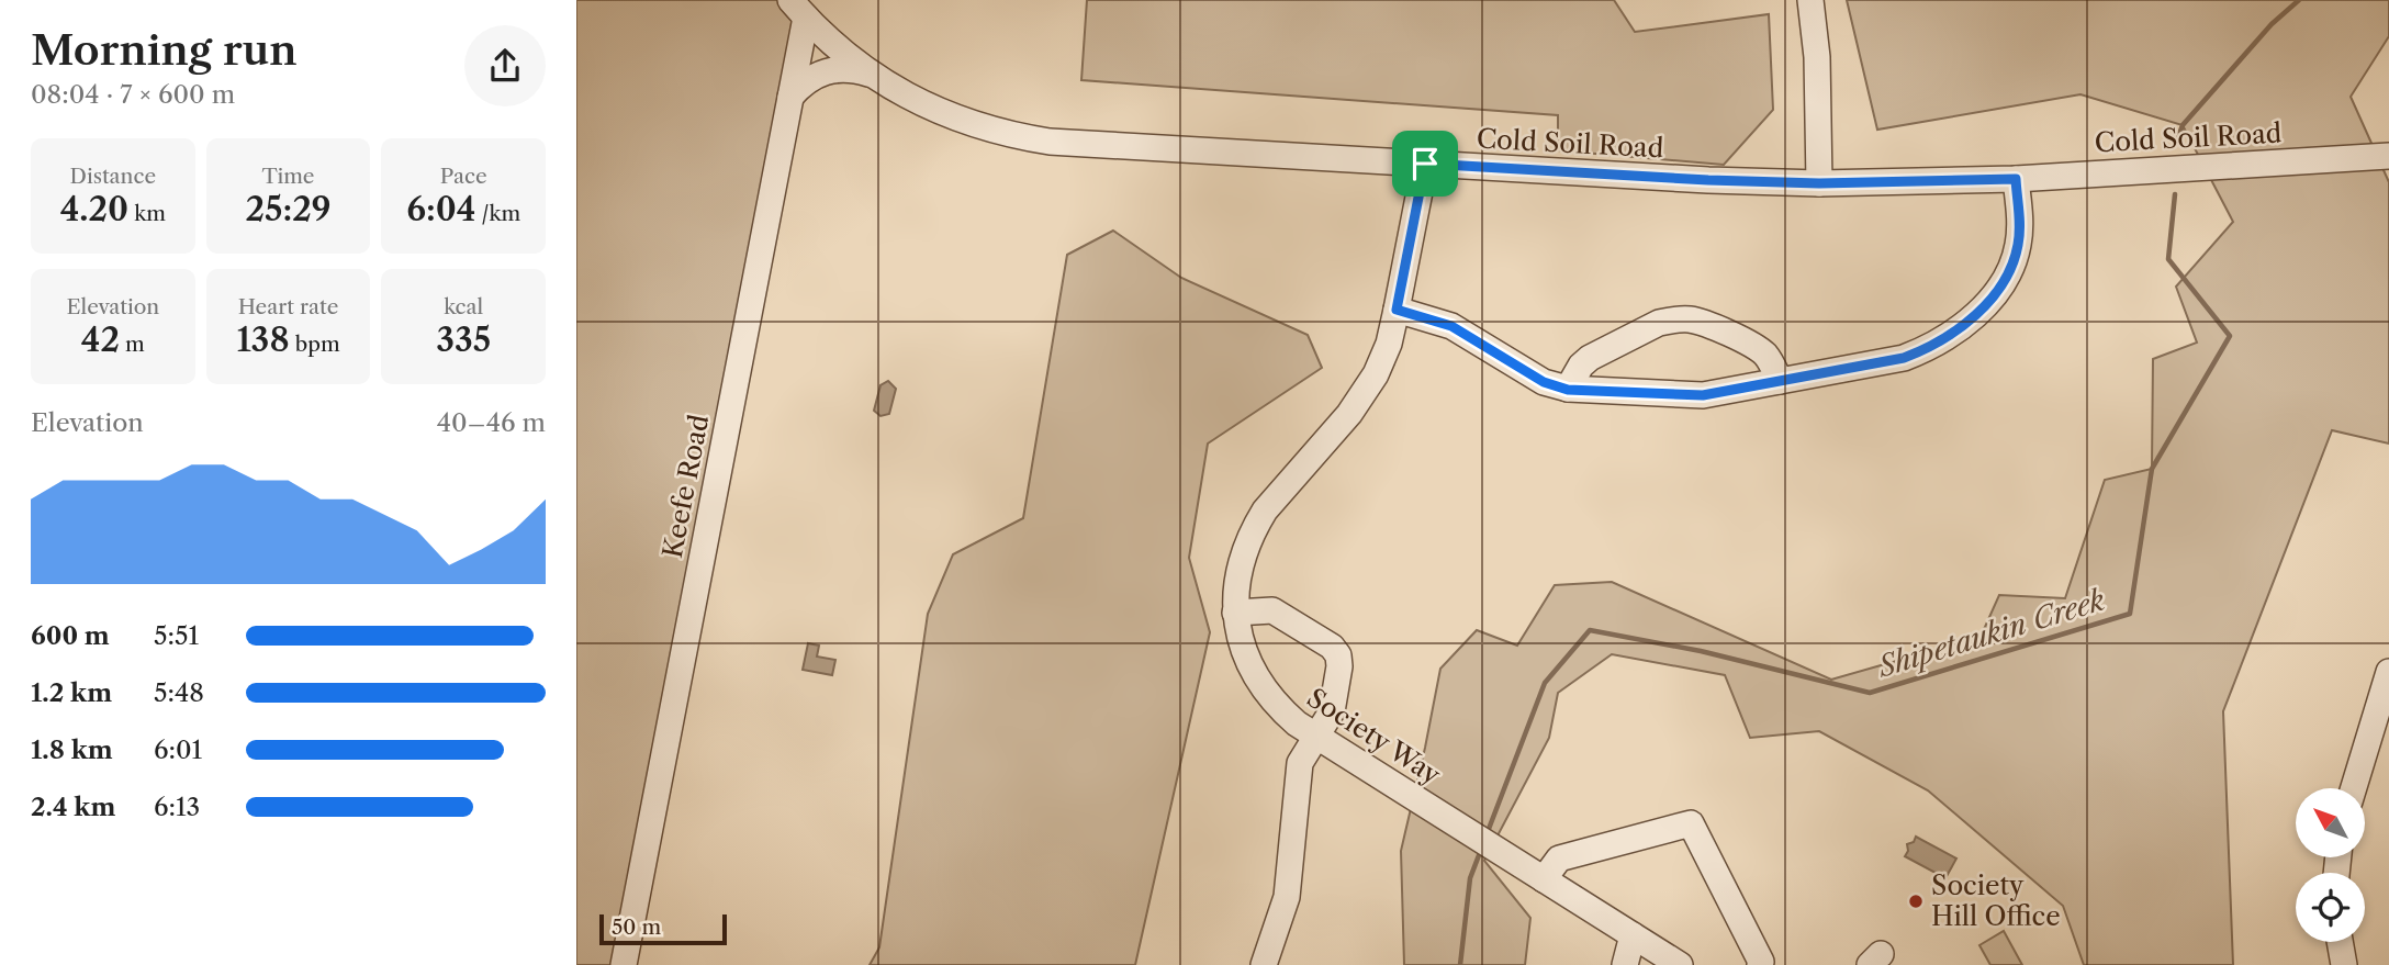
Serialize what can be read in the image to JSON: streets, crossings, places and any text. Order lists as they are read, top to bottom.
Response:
{
  "streets": {
    "street": ["Cold Soil Road", "Keefe Road", "Society Way"]
  },
  "crossings": [
    ["Cold Soil Road", "Keefe Road"],
    ["Cold Soil Road", "Society Way"]
  ],
  "water": ["Shipetaukin Creek"],
  "places": ["Society Hill Office"],
  "scale_bar": "50 m",
  "north": "top left",
  "page": {
    "heading": ["Morning run", "08:04 · 7 × 600 m"],
    "stats": [
      ["Distance", "4.20 km"],
      ["Time", "25:29"],
      ["Pace", "6:04 /km"],
      ["Elevation", "42 m"],
      ["Heart rate", "138 bpm"],
      ["kcal", "335"]
    ],
    "chart": ["Elevation", "40–46 m"],
    "list": [
      {
        "name": "600 m",
        "note": "5:51"
      },
      {
        "name": "1.2 km",
        "note": "5:48"
      },
      {
        "name": "1.8 km",
        "note": "6:01"
      },
      {
        "name": "2.4 km",
        "note": "6:13"
      }
    ],
    "scale": "50 m"
  }
}
